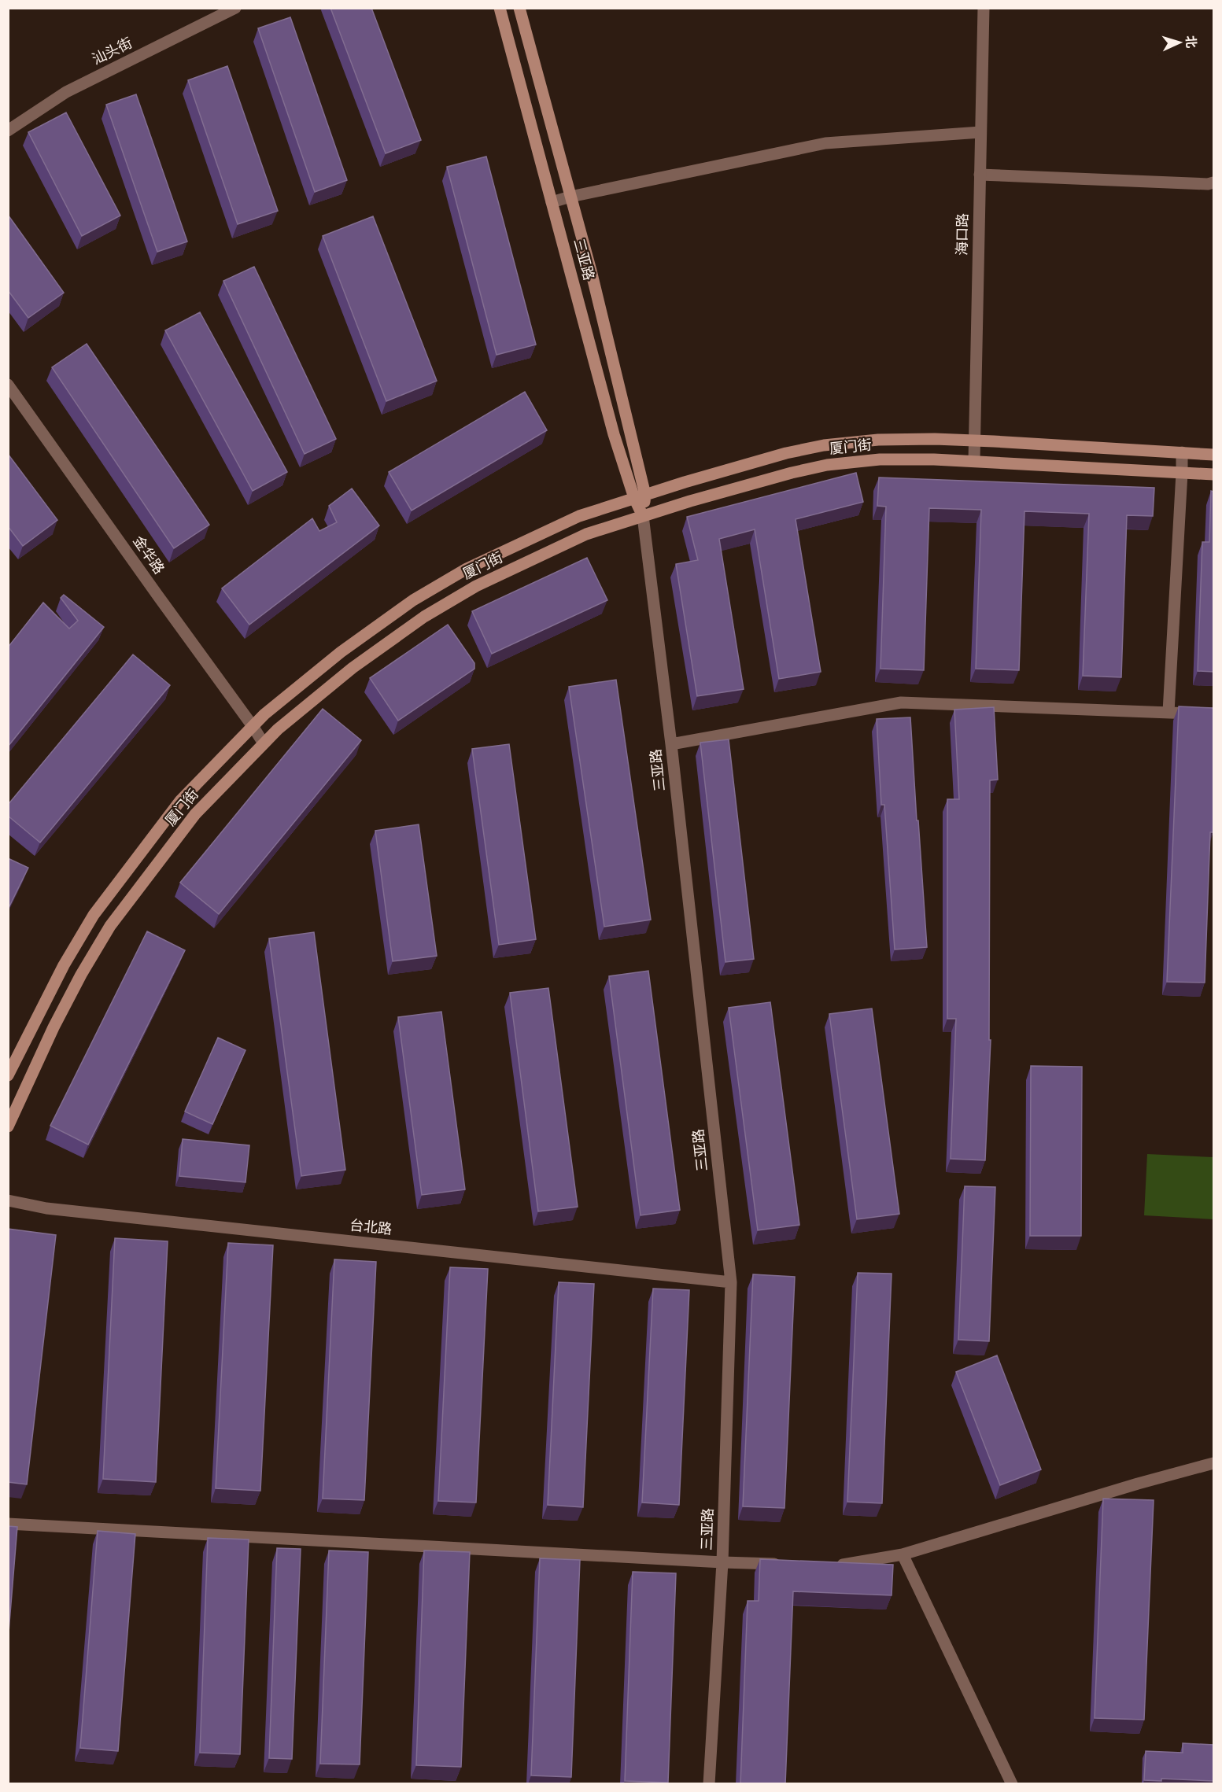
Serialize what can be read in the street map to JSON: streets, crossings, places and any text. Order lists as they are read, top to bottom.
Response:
{
  "streets": {
    "main road": ["三亚路", "厦门街"],
    "street": [
      "汕头街",
      "海口路",
      "金华路",
      "台北路"
    ]
  },
  "crossings": [
    ["海口路", "厦门街"],
    ["三亚路", "厦门街"],
    ["三亚路", "台北路"],
    ["厦门街", "金华路"]
  ],
  "north": "right"
}
